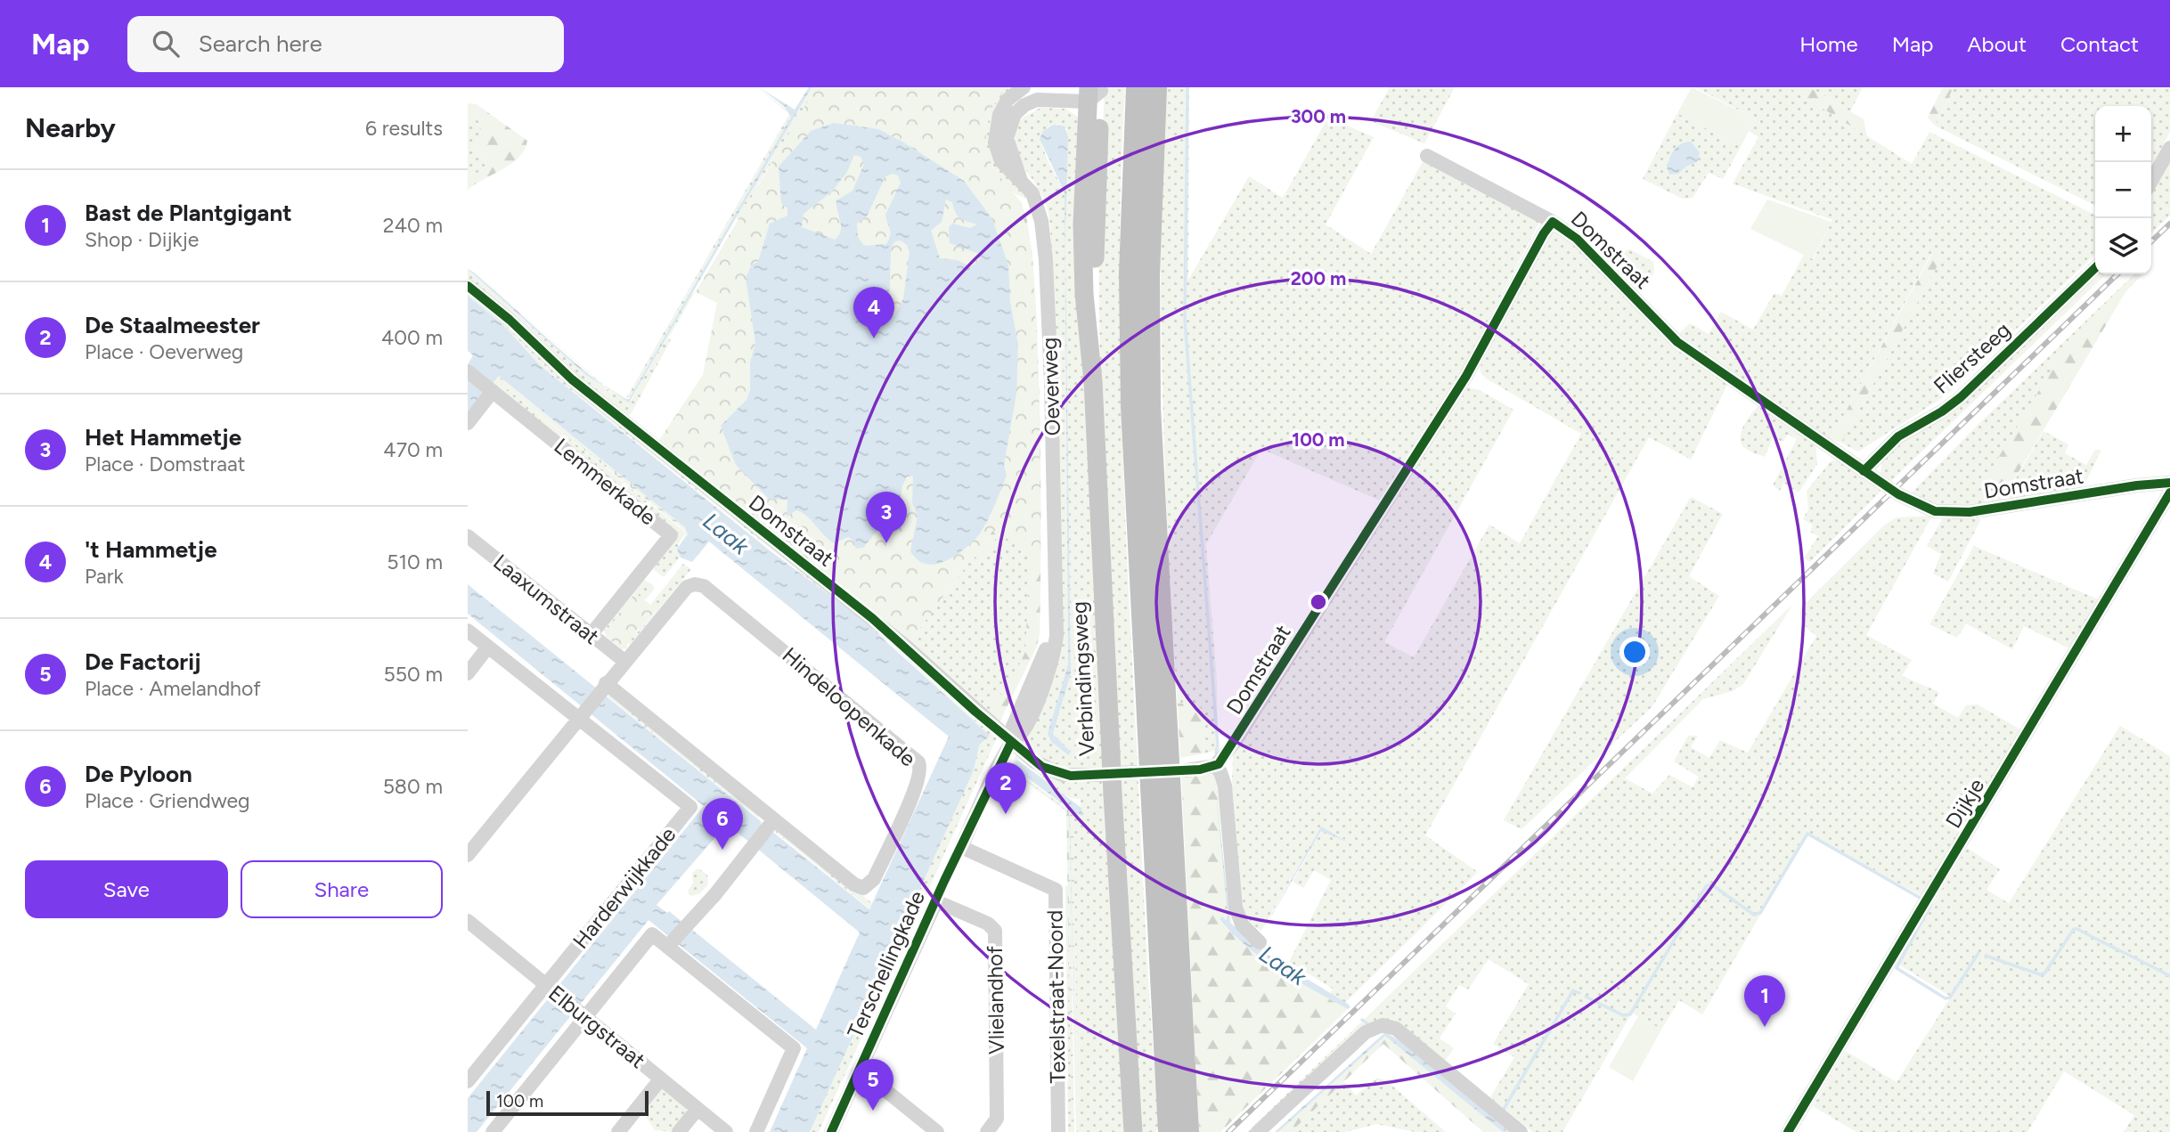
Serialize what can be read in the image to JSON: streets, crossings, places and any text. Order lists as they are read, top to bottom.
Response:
{
  "streets": {
    "main road": ["Verbindingsweg"],
    "street": [
      "Domstraat",
      "Fliersteeg",
      "Oeverweg",
      "Lemmerkade",
      "Laaxumstraat",
      "Hindeloopenkade",
      "Dijkje",
      "Harderwijkkade",
      "Terschellingkade",
      "Texelstraat-Noord",
      "Vlielandhof",
      "Elburgstraat"
    ]
  },
  "crossings": [
    ["Domstraat", "Fliersteeg"],
    ["Domstraat", "Oeverweg"],
    ["Oeverweg", "Verbindingsweg"],
    ["Oeverweg", "Texelstraat-Noord"],
    ["Lemmerkade", "Laaxumstraat"],
    ["Laaxumstraat", "Hindeloopenkade"],
    ["Hindeloopenkade", "Harderwijkkade"],
    ["Harderwijkkade", "Elburgstraat"],
    ["Terschellingkade", "Vlielandhof"]
  ],
  "water": ["Laak"],
  "scale_bar": "100 m",
  "page": {
    "header": "Map",
    "search": "Search here",
    "nav": [
      "Home",
      "Map",
      "About",
      "Contact"
    ],
    "heading": ["Nearby", "6 results"],
    "map_buttons": ["+", "−"],
    "list": [
      {
        "mark": "1",
        "name": "Bast de Plantgigant",
        "note": "Shop · Dijkje",
        "value": "240 m"
      },
      {
        "mark": "2",
        "name": "De Staalmeester",
        "note": "Place · Oeverweg",
        "value": "400 m"
      },
      {
        "mark": "3",
        "name": "Het Hammetje",
        "note": "Place · Domstraat",
        "value": "470 m"
      },
      {
        "mark": "4",
        "name": "'t Hammetje",
        "note": "Park",
        "value": "510 m"
      },
      {
        "mark": "5",
        "name": "De Factorij",
        "note": "Place · Amelandhof",
        "value": "550 m"
      },
      {
        "mark": "6",
        "name": "De Pyloon",
        "note": "Place · Griendweg",
        "value": "580 m"
      }
    ],
    "pins": [
      "4",
      "3",
      "2",
      "6",
      "1",
      "5"
    ],
    "buttons": ["Save", "Share"],
    "scale": "100 m"
  },
  "rings": ["300 m", "200 m", "100 m"]
}
